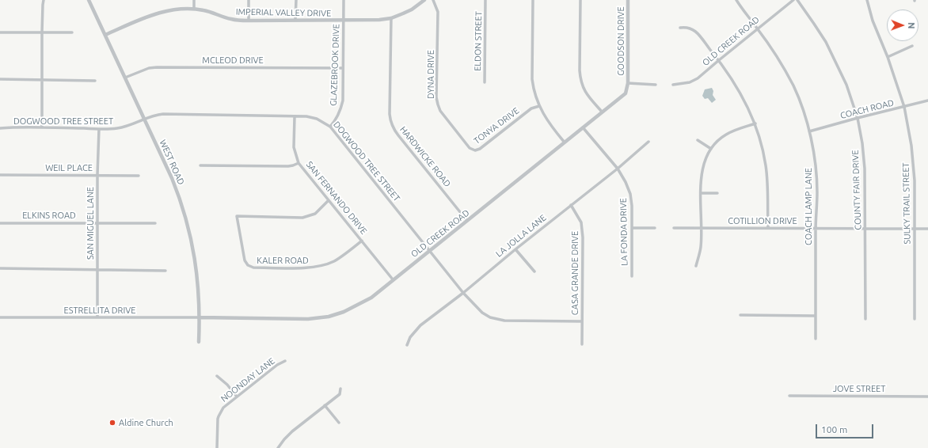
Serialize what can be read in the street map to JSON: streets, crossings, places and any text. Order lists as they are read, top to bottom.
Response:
{
  "streets": {
    "street": [
      "IMPERIAL VALLEY DRIVE",
      "ELDON STREET",
      "GOODSON DRIVE",
      "OLD CREEK ROAD",
      "MCLEOD DRIVE",
      "GLAZEBROOK DRIVE",
      "DYNA DRIVE",
      "COACH ROAD",
      "DOGWOOD TREE STREET",
      "TONYA DRIVE",
      "HARDWICKE ROAD",
      "WEST ROAD",
      "WEIL PLACE",
      "COUNTY FAIR DRIVE",
      "SAN FERNANDO DRIVE",
      "SULKY TRAIL STREET",
      "COACH LAMP LANE",
      "ELKINS ROAD",
      "COTILLION DRIVE",
      "SAN MIGUEL LANE",
      "LA FONDA DRIVE",
      "LA JOLLA LANE",
      "KALER ROAD",
      "CASA GRANDE DRIVE",
      "ESTRELLITA DRIVE",
      "NOONDAY LANE",
      "JOVE STREET"
    ]
  },
  "crossings": [
    ["IMPERIAL VALLEY DRIVE", "GLAZEBROOK DRIVE"],
    ["IMPERIAL VALLEY DRIVE", "HARDWICKE ROAD"],
    ["IMPERIAL VALLEY DRIVE", "WEST ROAD"],
    ["GOODSON DRIVE", "OLD CREEK ROAD"],
    ["OLD CREEK ROAD", "DOGWOOD TREE STREET"],
    ["OLD CREEK ROAD", "HARDWICKE ROAD"],
    ["OLD CREEK ROAD", "WEST ROAD"],
    ["OLD CREEK ROAD", "SAN FERNANDO DRIVE"],
    ["OLD CREEK ROAD", "COACH LAMP LANE"],
    ["OLD CREEK ROAD", "LA FONDA DRIVE"],
    ["OLD CREEK ROAD", "ESTRELLITA DRIVE"],
    ["MCLEOD DRIVE", "GLAZEBROOK DRIVE"],
    ["MCLEOD DRIVE", "WEST ROAD"],
    ["GLAZEBROOK DRIVE", "DOGWOOD TREE STREET"],
    ["DYNA DRIVE", "TONYA DRIVE"],
    ["COACH ROAD", "COUNTY FAIR DRIVE"],
    ["COACH ROAD", "SULKY TRAIL STREET"],
    ["COACH ROAD", "COACH LAMP LANE"],
    ["DOGWOOD TREE STREET", "WEST ROAD"],
    ["DOGWOOD TREE STREET", "SAN FERNANDO DRIVE"],
    ["DOGWOOD TREE STREET", "SAN MIGUEL LANE"],
    ["DOGWOOD TREE STREET", "LA JOLLA LANE"],
    ["DOGWOOD TREE STREET", "CASA GRANDE DRIVE"],
    ["WEST ROAD", "ESTRELLITA DRIVE"],
    ["WEIL PLACE", "SAN MIGUEL LANE"],
    ["COUNTY FAIR DRIVE", "COTILLION DRIVE"],
    ["SAN FERNANDO DRIVE", "KALER ROAD"],
    ["SULKY TRAIL STREET", "COTILLION DRIVE"],
    ["COACH LAMP LANE", "COTILLION DRIVE"],
    ["ELKINS ROAD", "SAN MIGUEL LANE"],
    ["SAN MIGUEL LANE", "ESTRELLITA DRIVE"],
    ["LA FONDA DRIVE", "LA JOLLA LANE"],
    ["LA JOLLA LANE", "CASA GRANDE DRIVE"]
  ],
  "places": ["Aldine Church"],
  "scale_bar": "100 m",
  "north": "right"
}
